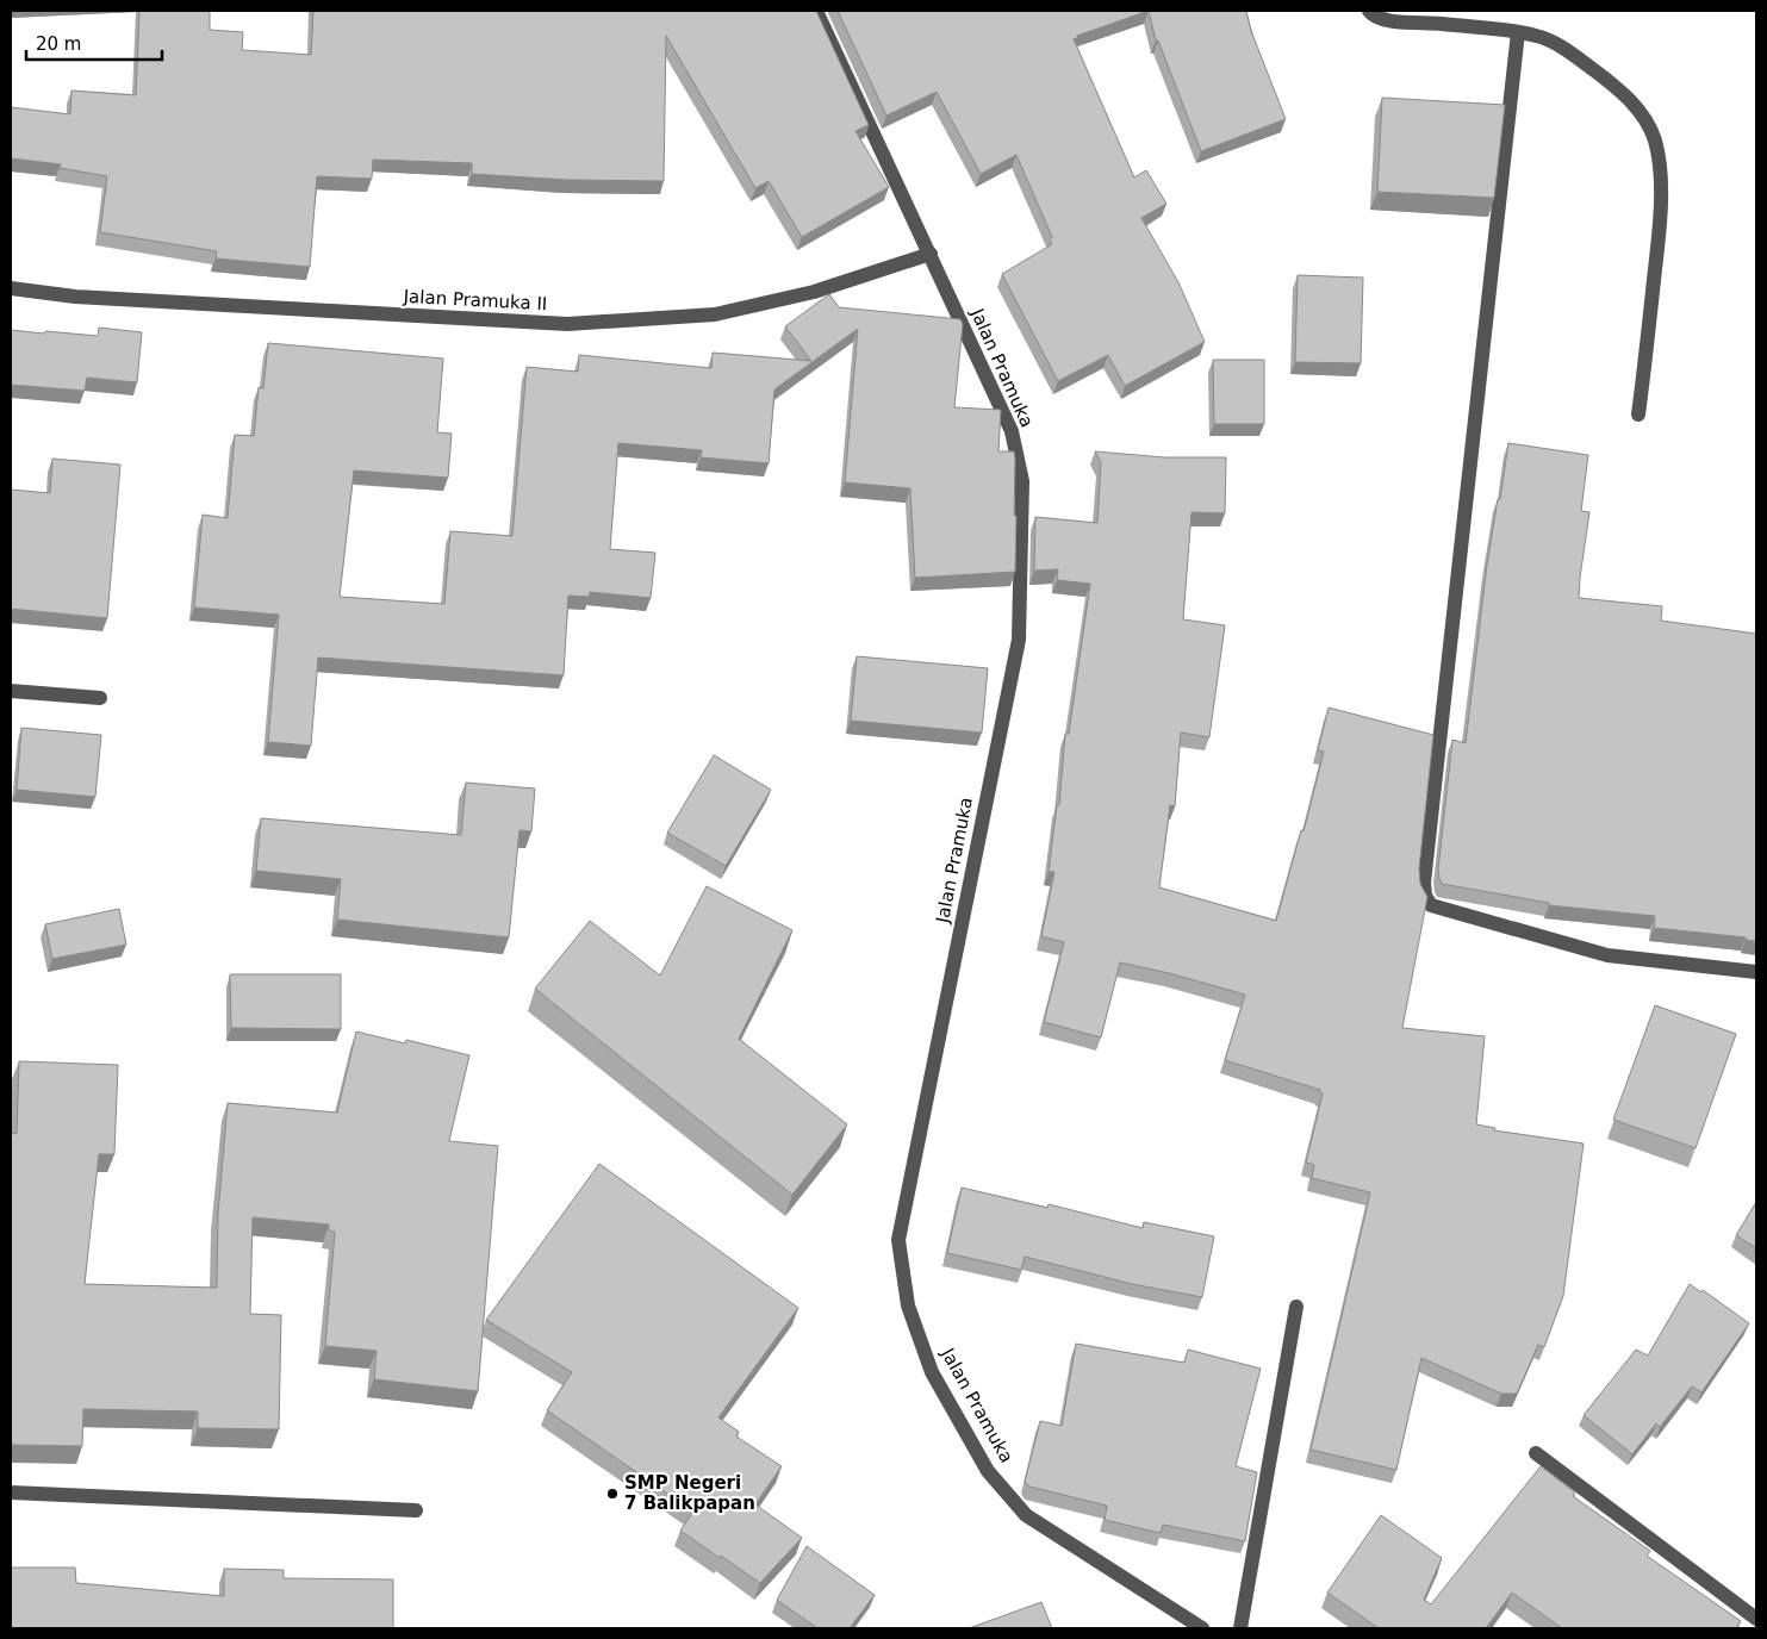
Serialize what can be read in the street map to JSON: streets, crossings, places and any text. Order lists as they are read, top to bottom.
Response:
{
  "streets": {
    "street": ["Jalan Pramuka II", "Jalan Pramuka"]
  },
  "crossings": [
    ["Jalan Pramuka II", "Jalan Pramuka"]
  ],
  "places": ["SMP Negeri 7 Balikpapan"],
  "scale_bar": "20 m"
}
